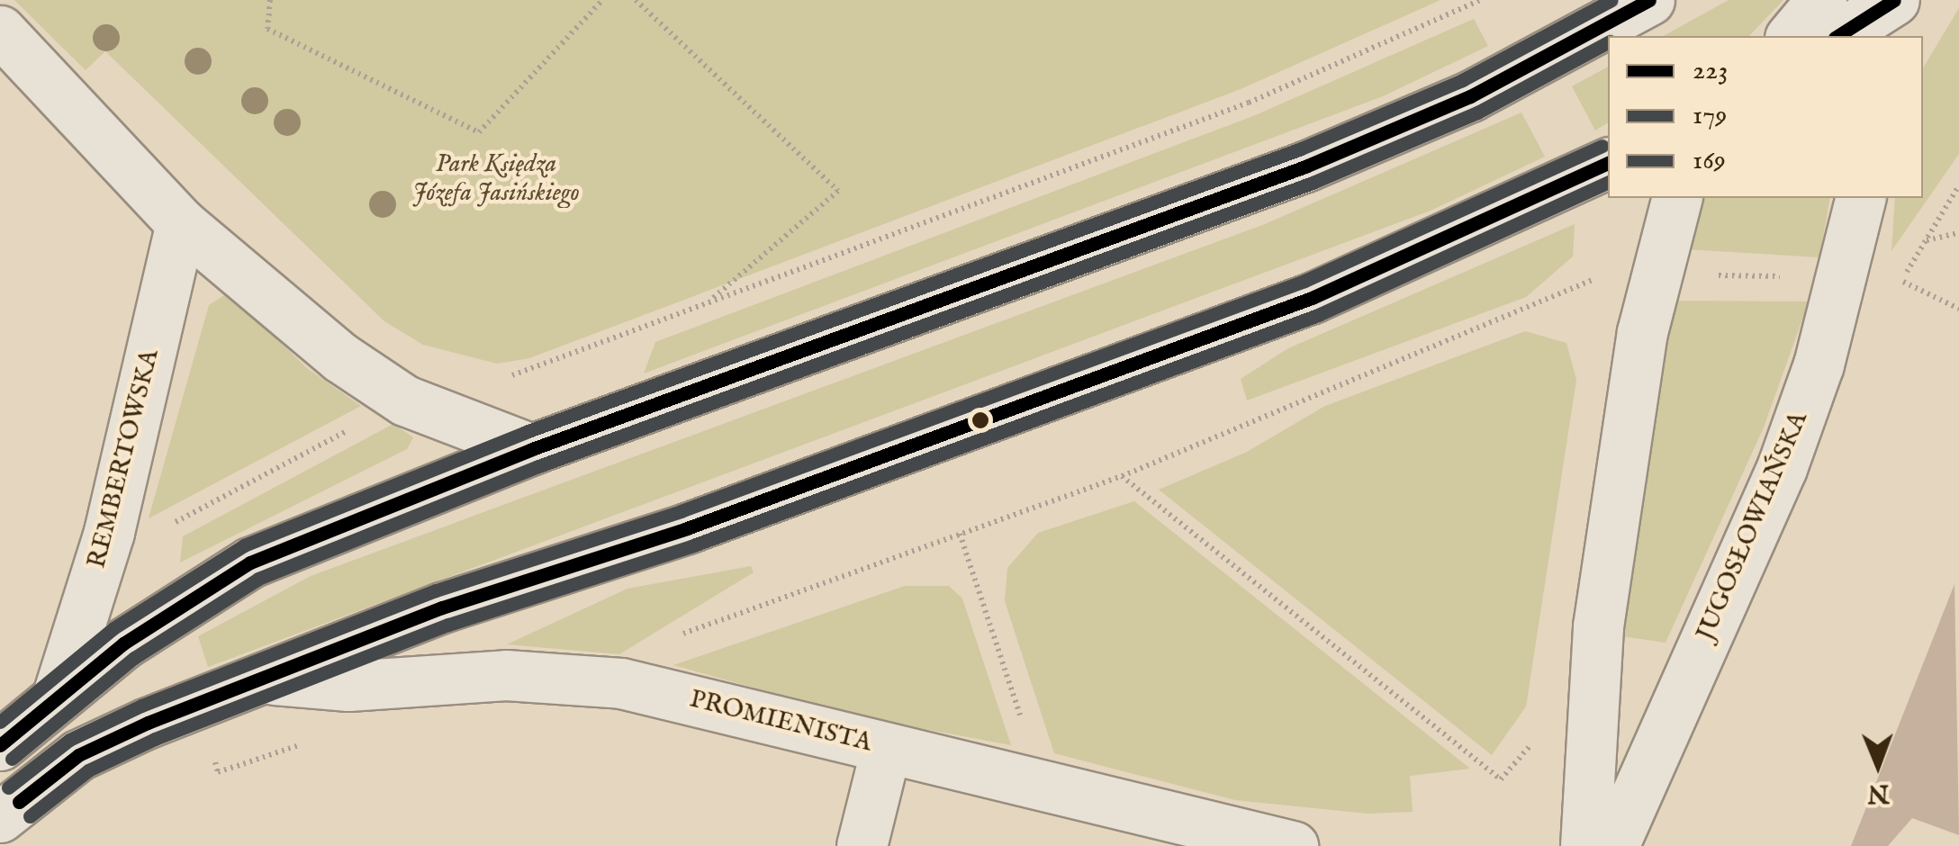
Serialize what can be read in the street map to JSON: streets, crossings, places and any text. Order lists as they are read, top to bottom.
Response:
{
  "streets": {
    "street": ["REMBERTOWSKA", "JUGOSŁOWIAŃSKA", "PROMIENISTA"]
  },
  "parks": ["Park Księdza Józefa Jasińskiego"],
  "lines": ["transit line 223", "transit line 169", "transit line 179"],
  "legend": ["223", "179", "169"],
  "north": "bottom"
}
